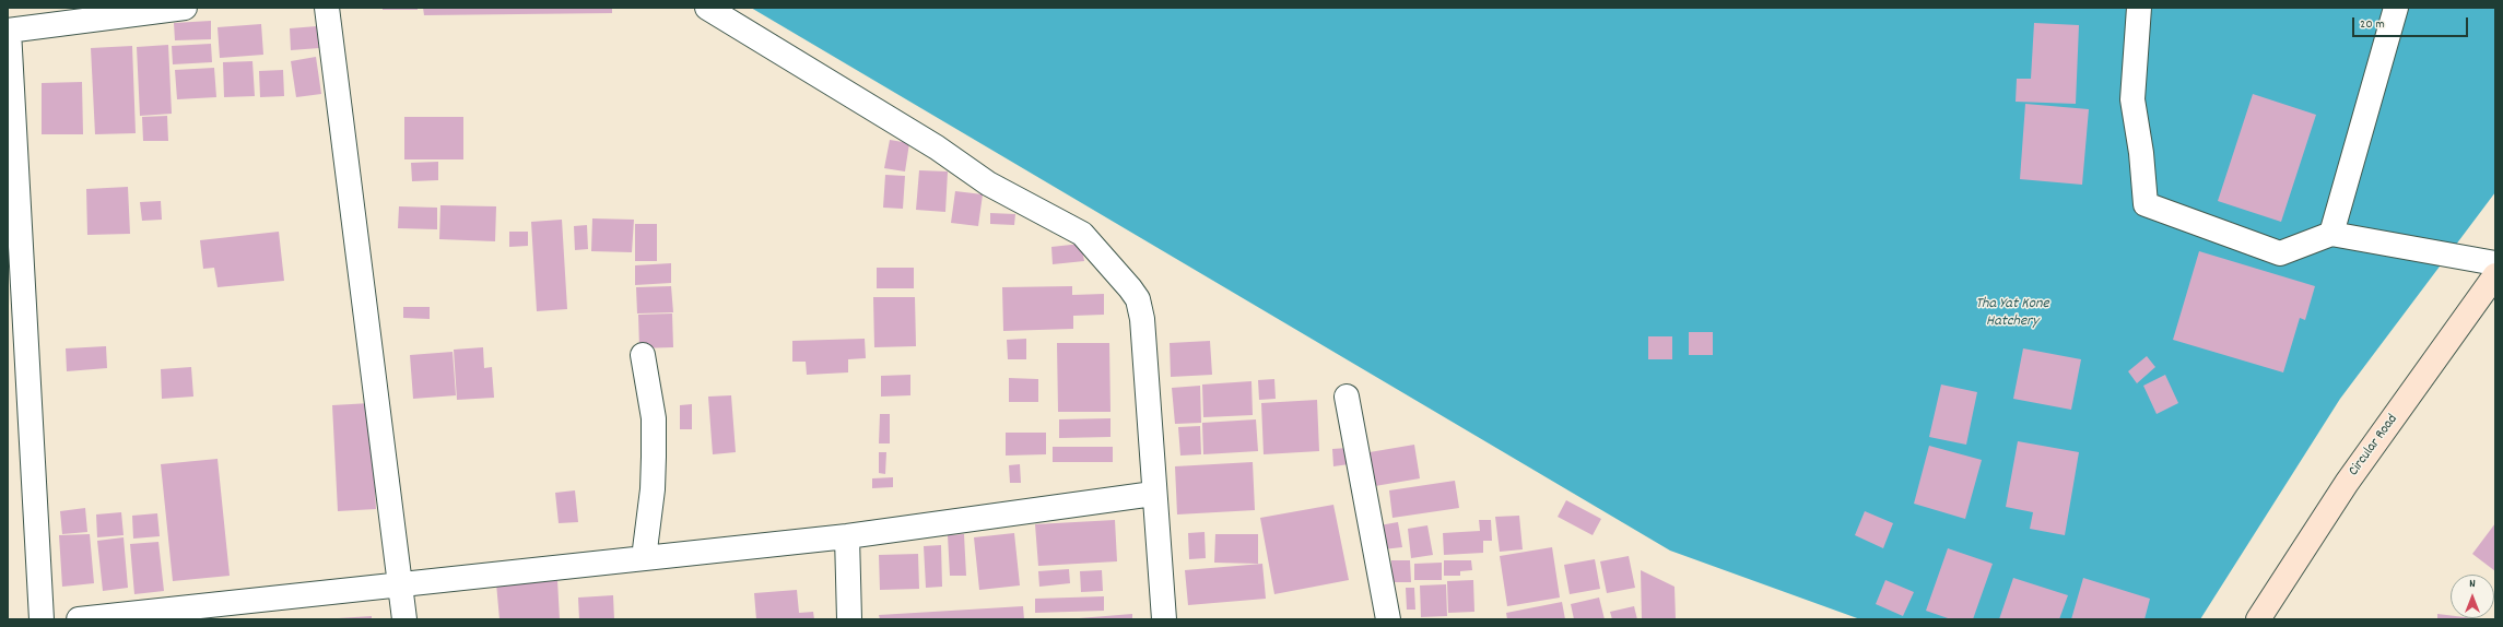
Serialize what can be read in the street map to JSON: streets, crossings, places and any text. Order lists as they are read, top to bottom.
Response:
{
  "streets": {
    "street": ["Circular Road"]
  },
  "water": ["Tha Yat Kone Hatchery"],
  "scale_bar": "20 m",
  "north": "top"
}
